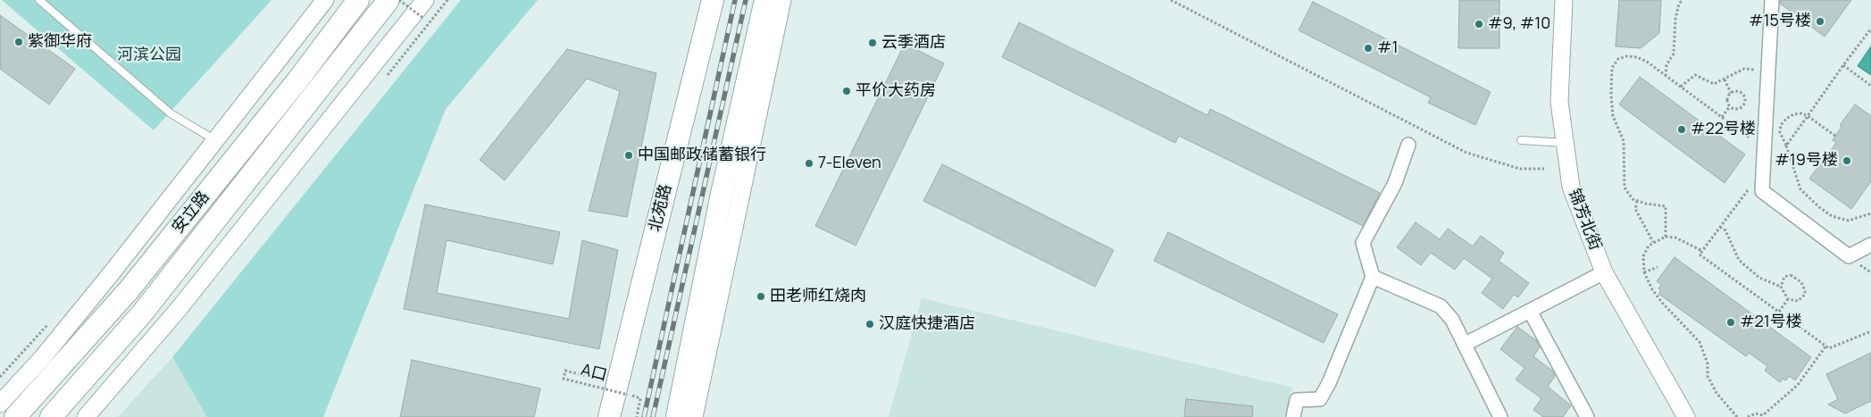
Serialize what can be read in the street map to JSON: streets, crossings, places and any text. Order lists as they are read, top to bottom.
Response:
{
  "streets": {
    "main road": ["北苑路", "安立路"],
    "street": ["锦芳北街"],
    "path": ["A口"]
  },
  "parks": ["河滨公园"],
  "places": [
    "#15号楼",
    "#9, #10",
    "紫御华府",
    "云季酒店",
    "#1",
    "平价大药房",
    "#22号楼",
    "中国邮政储蓄银行",
    "#19号楼",
    "7-Eleven",
    "田老师红烧肉",
    "#21号楼",
    "汉庭快捷酒店"
  ]
}
